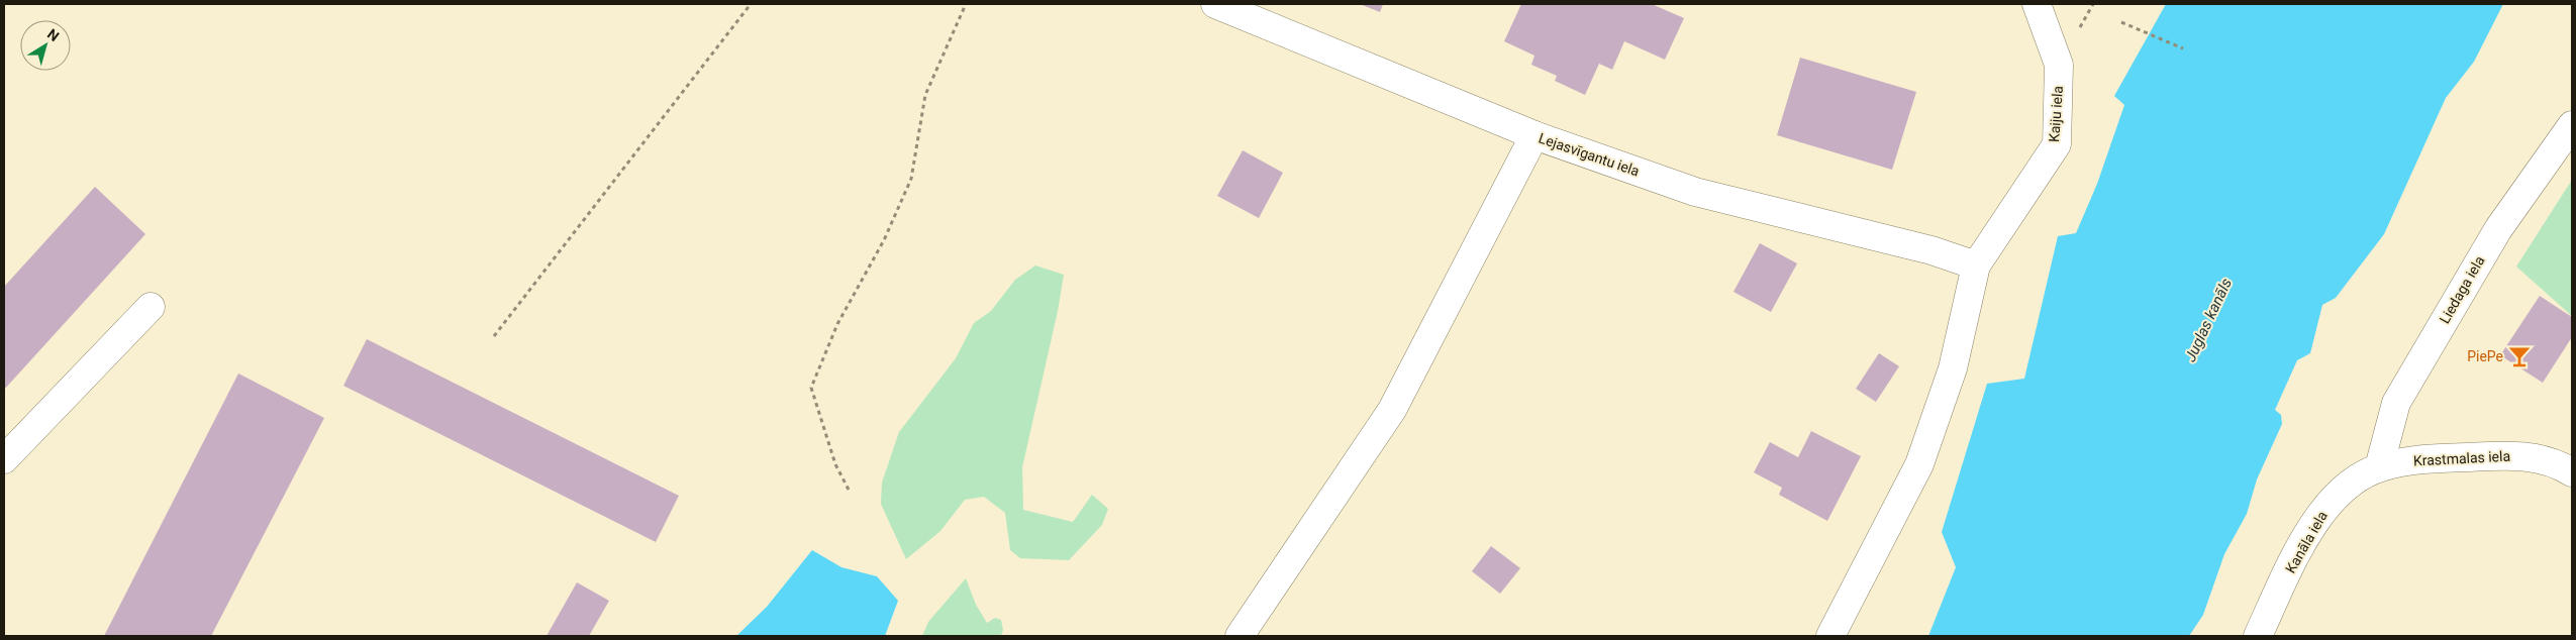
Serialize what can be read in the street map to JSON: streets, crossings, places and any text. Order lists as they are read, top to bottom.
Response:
{
  "streets": {
    "street": [
      "Kaiju iela",
      "Lejasvīgantu iela",
      "Liedaga iela",
      "Krastmalas iela",
      "Kanāla iela"
    ]
  },
  "crossings": [
    ["Kaiju iela", "Lejasvīgantu iela"],
    ["Liedaga iela", "Krastmalas iela"],
    ["Liedaga iela", "Kanāla iela"],
    ["Krastmalas iela", "Kanāla iela"]
  ],
  "water": ["Juglas kanāls"],
  "places": {
    "bar": ["PiePe"]
  },
  "north": "top right"
}
